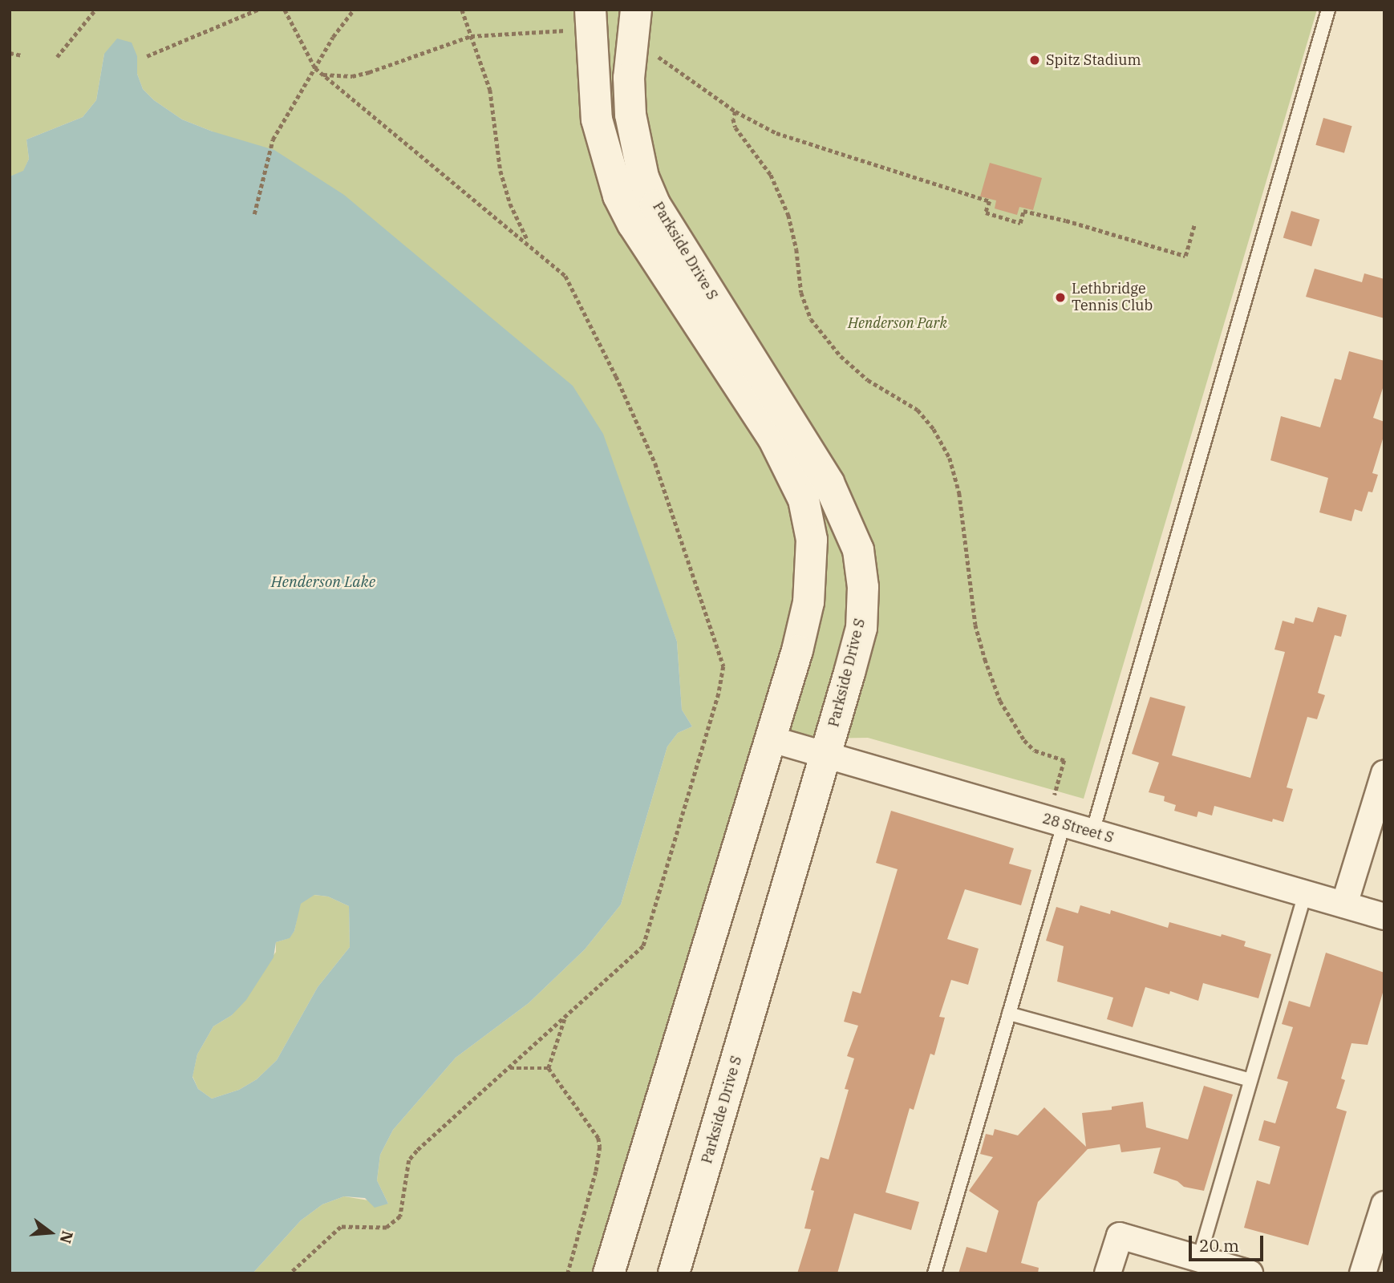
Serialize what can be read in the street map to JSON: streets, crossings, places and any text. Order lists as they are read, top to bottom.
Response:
{
  "streets": {
    "street": ["Parkside Drive S", "28 Street S"]
  },
  "crossings": [
    ["Parkside Drive S", "28 Street S"]
  ],
  "water": ["Henderson Lake"],
  "parks": ["Henderson Park"],
  "places": ["Spitz Stadium", "Lethbridge Tennis Club"],
  "scale_bar": "20 m",
  "north": "right"
}
